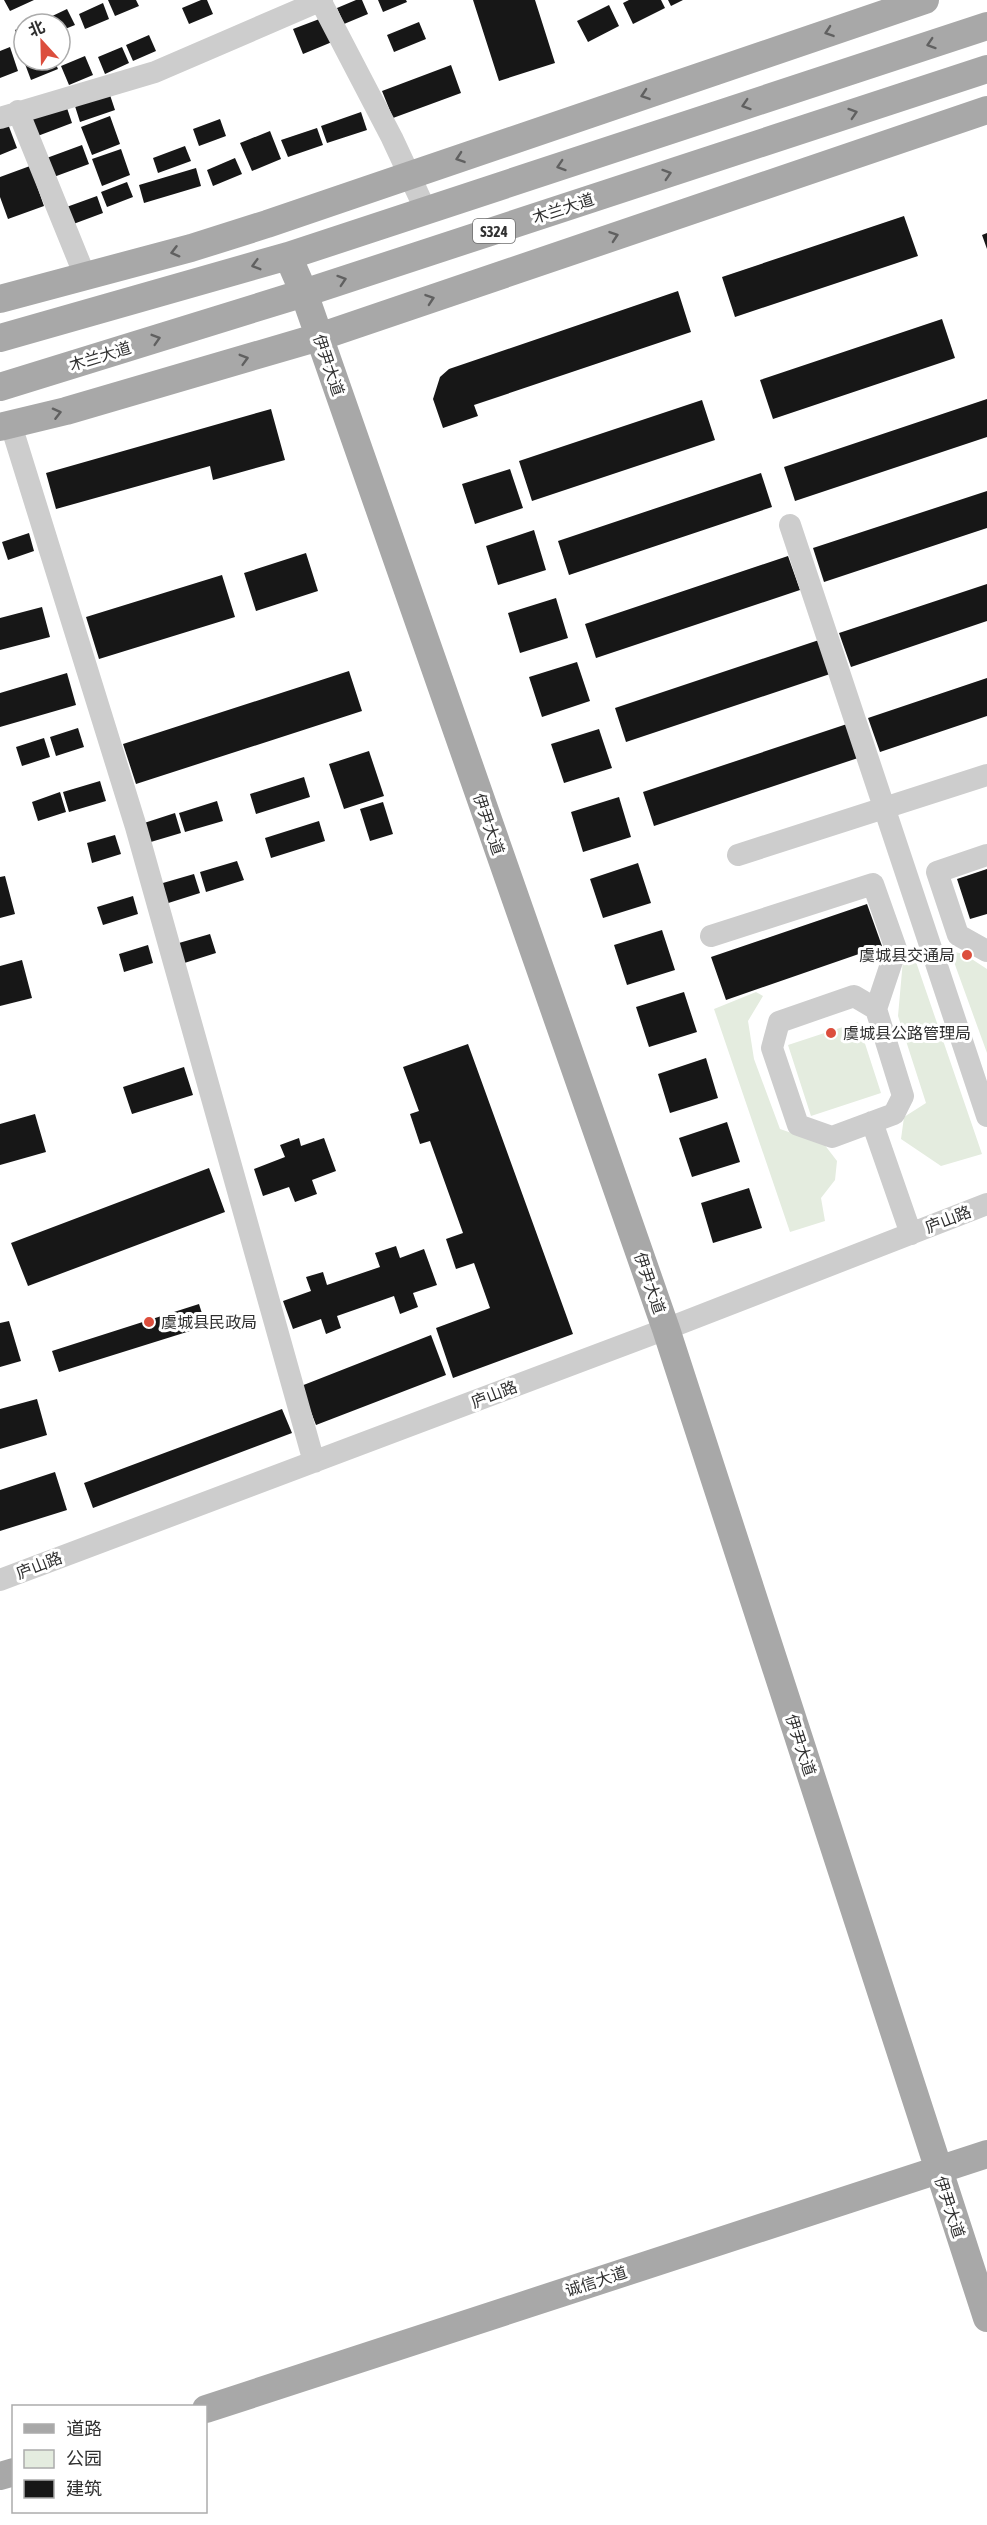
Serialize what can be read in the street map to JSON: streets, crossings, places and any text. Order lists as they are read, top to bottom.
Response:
{
  "streets": {
    "main road": [
      "木兰大道",
      "S324",
      "伊尹大道",
      "诚信大道"
    ],
    "street": ["庐山路"]
  },
  "crossings": [
    ["木兰大道", "伊尹大道"],
    ["S324", "伊尹大道"],
    ["伊尹大道", "庐山路"],
    ["伊尹大道", "诚信大道"]
  ],
  "places": ["虞城县交通局", "虞城县公路管理局", "虞城县民政局"],
  "legend": ["道路", "公园", "建筑"],
  "north": "top"
}
